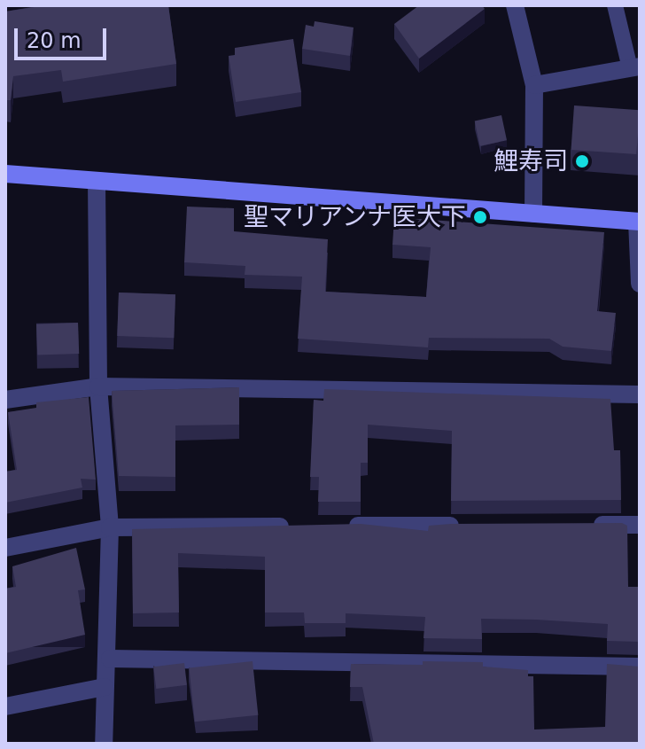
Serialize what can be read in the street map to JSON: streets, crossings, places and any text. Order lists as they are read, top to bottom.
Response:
{
  "places": ["鯉寿司", "聖マリアンナ医大下"],
  "scale_bar": "20 m"
}
